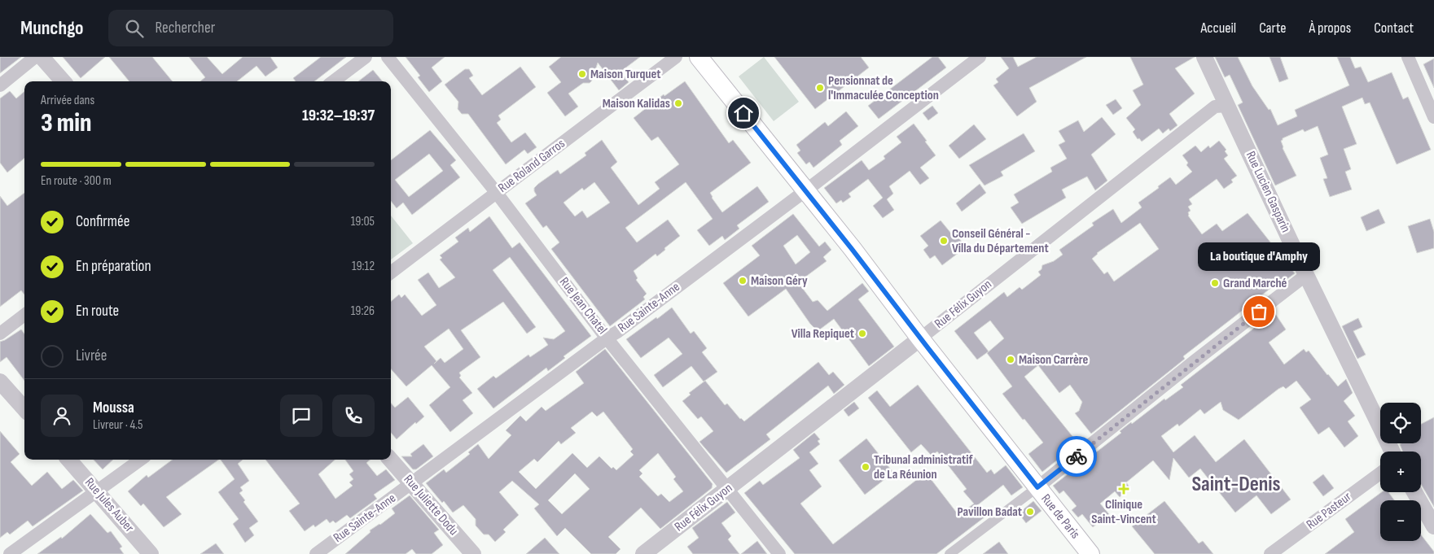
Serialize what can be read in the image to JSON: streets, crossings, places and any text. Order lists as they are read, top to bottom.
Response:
{
  "streets": {
    "main road": ["Rue de Paris"],
    "street": [
      "Rue Roland Garros",
      "Rue Lucien Gasparin",
      "Rue Félix Guyon",
      "Rue Jean Chatel",
      "Rue Sainte-Anne",
      "Rue Jules Auber",
      "Rue Juliette Dodu",
      "Rue Pasteur"
    ]
  },
  "crossings": [
    ["Rue Roland Garros", "Rue Jean Chatel"],
    ["Rue Lucien Gasparin", "Rue Félix Guyon"],
    ["Rue Félix Guyon", "Rue Jean Chatel"],
    ["Rue Félix Guyon", "Rue de Paris"],
    ["Rue Jean Chatel", "Rue Sainte-Anne"],
    ["Rue Sainte-Anne", "Rue Juliette Dodu"],
    ["Rue Sainte-Anne", "Rue de Paris"]
  ],
  "districts": ["Saint-Denis"],
  "places": {
    "other": [
      "Maison Turquet",
      "Pensionnat de l'Immaculée Conception",
      "Maison Kalidas",
      "Conseil Général - Villa du Département",
      "Maison Géry",
      "Grand Marché",
      "La boutique d'Amphy",
      "Villa Repiquet",
      "Maison Carrère",
      "Tribunal administratif de La Réunion",
      "Pavillon Badat"
    ],
    "health": ["Clinique Saint-Vincent"]
  },
  "page": {
    "header": "Munchgo",
    "search": "Rechercher",
    "nav": [
      "Accueil",
      "Carte",
      "À propos",
      "Contact"
    ],
    "heading": ["3 min", "Arrivée dans", "19:32–19:37"],
    "panel": ["Moussa", "Livreur · 4.5"],
    "bar": "En route · 300 m",
    "list": [
      ["Confirmée", "19:05"],
      ["En préparation", "19:12"],
      ["En route", "19:26"],
      "Livrée"
    ],
    "bubble": "La boutique d'Amphy",
    "map_buttons": ["+", "−"]
  }
}
